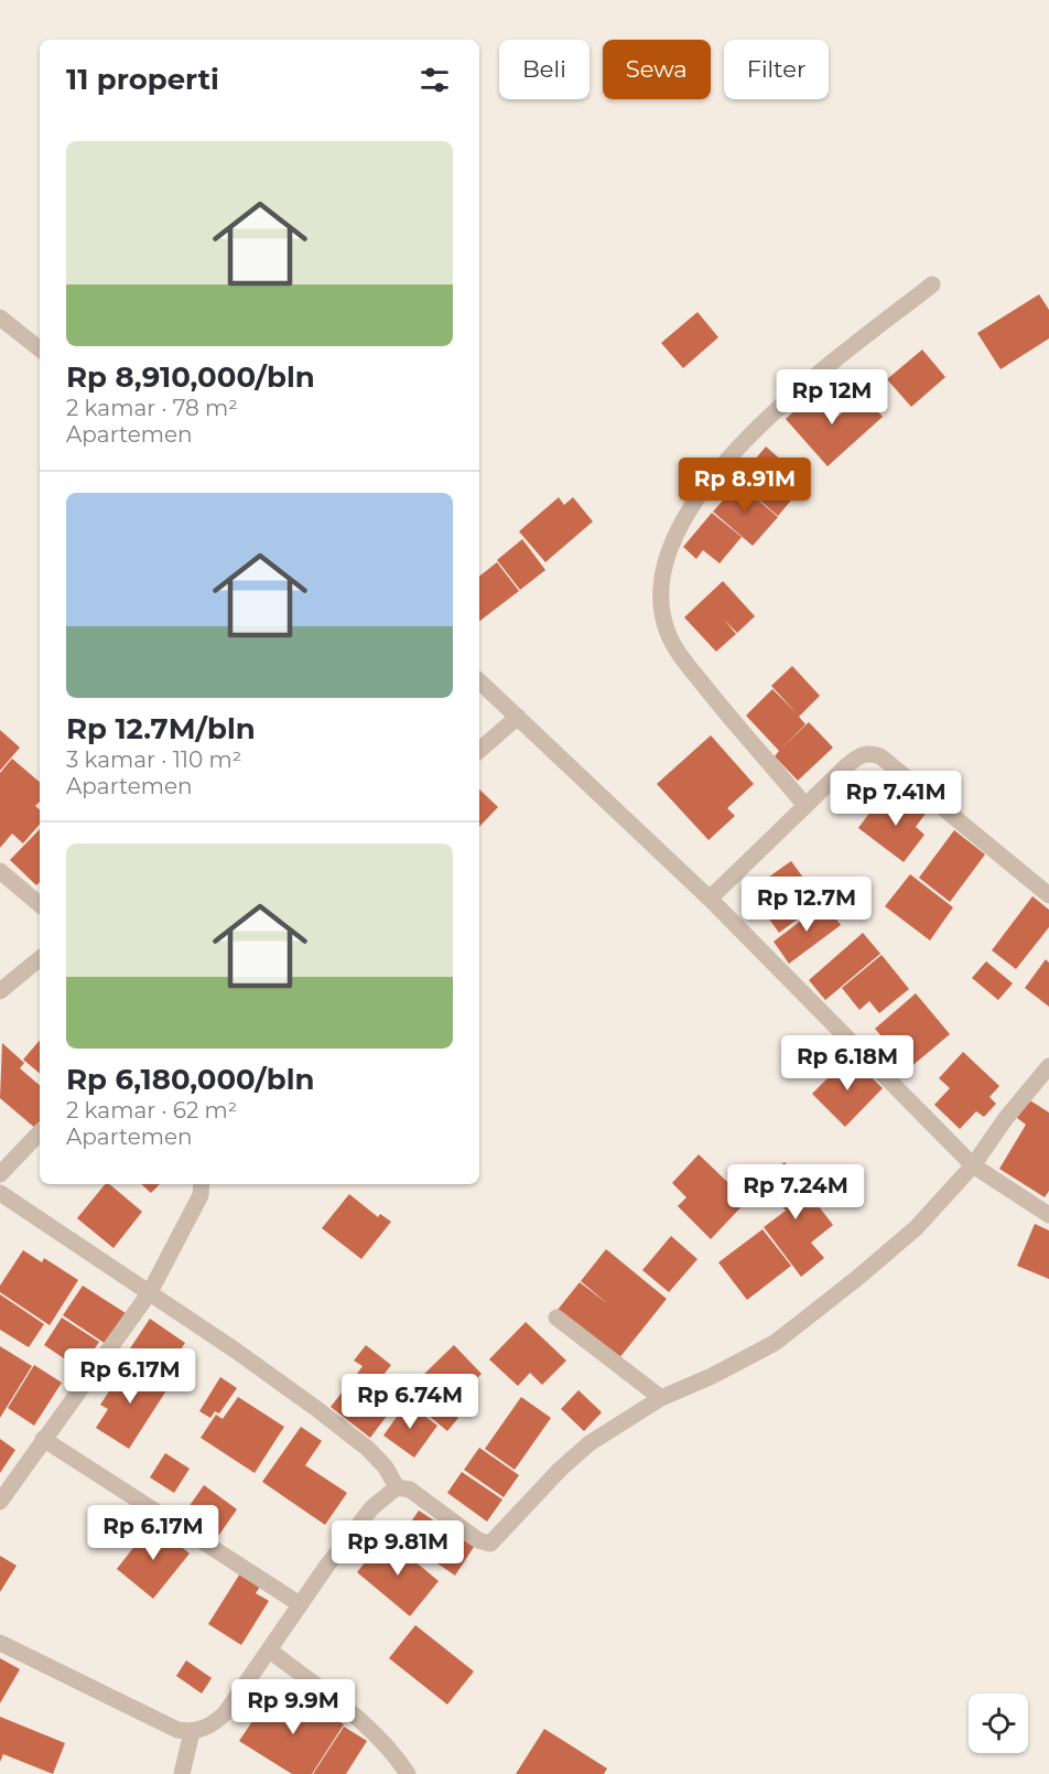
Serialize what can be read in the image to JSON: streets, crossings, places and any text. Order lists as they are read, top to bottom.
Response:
{
  "page": {
    "chip": ["Beli", "Sewa", "Filter"],
    "heading": "11 properti",
    "list": [
      {
        "name": "Rp 8,910,000/bln",
        "note": "2 kamar · 78 m² · Apartemen"
      },
      {
        "name": "Rp 12.7M/bln",
        "note": "3 kamar · 110 m² · Apartemen"
      },
      {
        "name": "Rp 6,180,000/bln",
        "note": "2 kamar · 62 m² · Apartemen"
      }
    ],
    "price": [
      "Rp 12M",
      "Rp 8.91M",
      "Rp 7.41M",
      "Rp 12.7M",
      "Rp 6.18M",
      "Rp 7.24M",
      "Rp 6.17M",
      "Rp 6.74M",
      "Rp 6.17M",
      "Rp 9.81M",
      "Rp 9.9M"
    ]
  }
}
